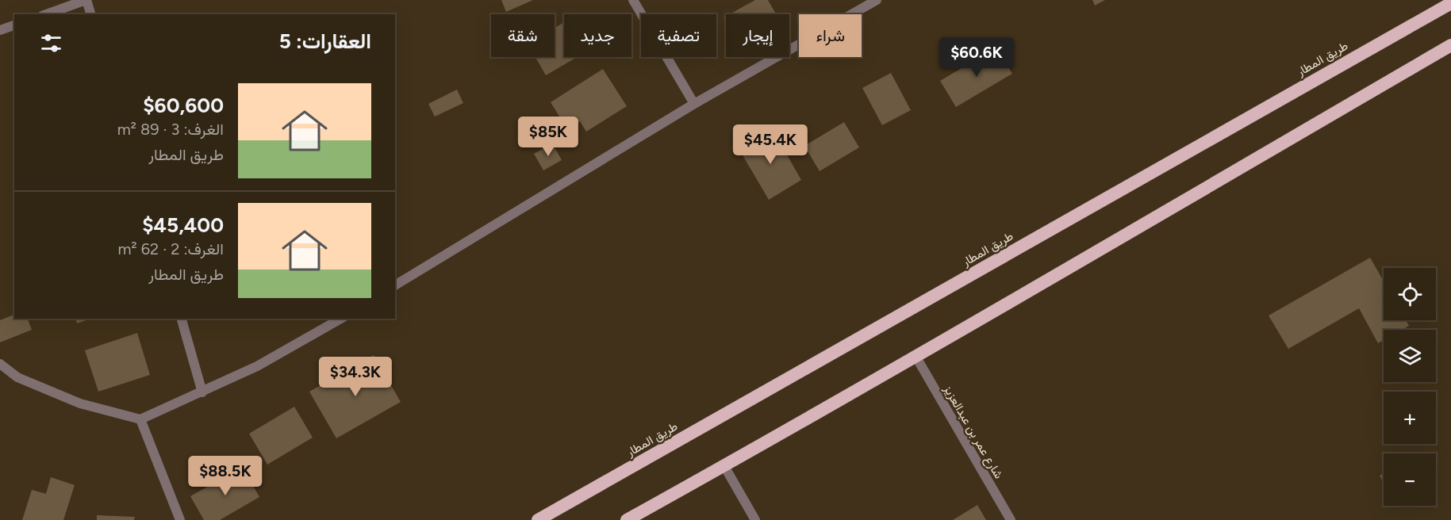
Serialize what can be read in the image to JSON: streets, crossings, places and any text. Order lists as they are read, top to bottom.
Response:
{
  "streets": {
    "highway": ["طريق المطار"],
    "street": ["شارع عمر بن عبدالعزيز"]
  },
  "page": {
    "chip": [
      "شراء",
      "إيجار",
      "تصفية",
      "جديد",
      "شقة"
    ],
    "heading": "العقارات: 5",
    "price": [
      "$60.6K",
      "$85K",
      "$45.4K",
      "$34.3K",
      "$88.5K"
    ],
    "list": [
      {
        "name": "$60,600",
        "note": "الغرف: 3 · 89 m² · طريق المطار"
      },
      {
        "name": "$45,400",
        "note": "الغرف: 2 · 62 m² · طريق المطار"
      }
    ],
    "map_buttons": ["+", "−"]
  }
}
